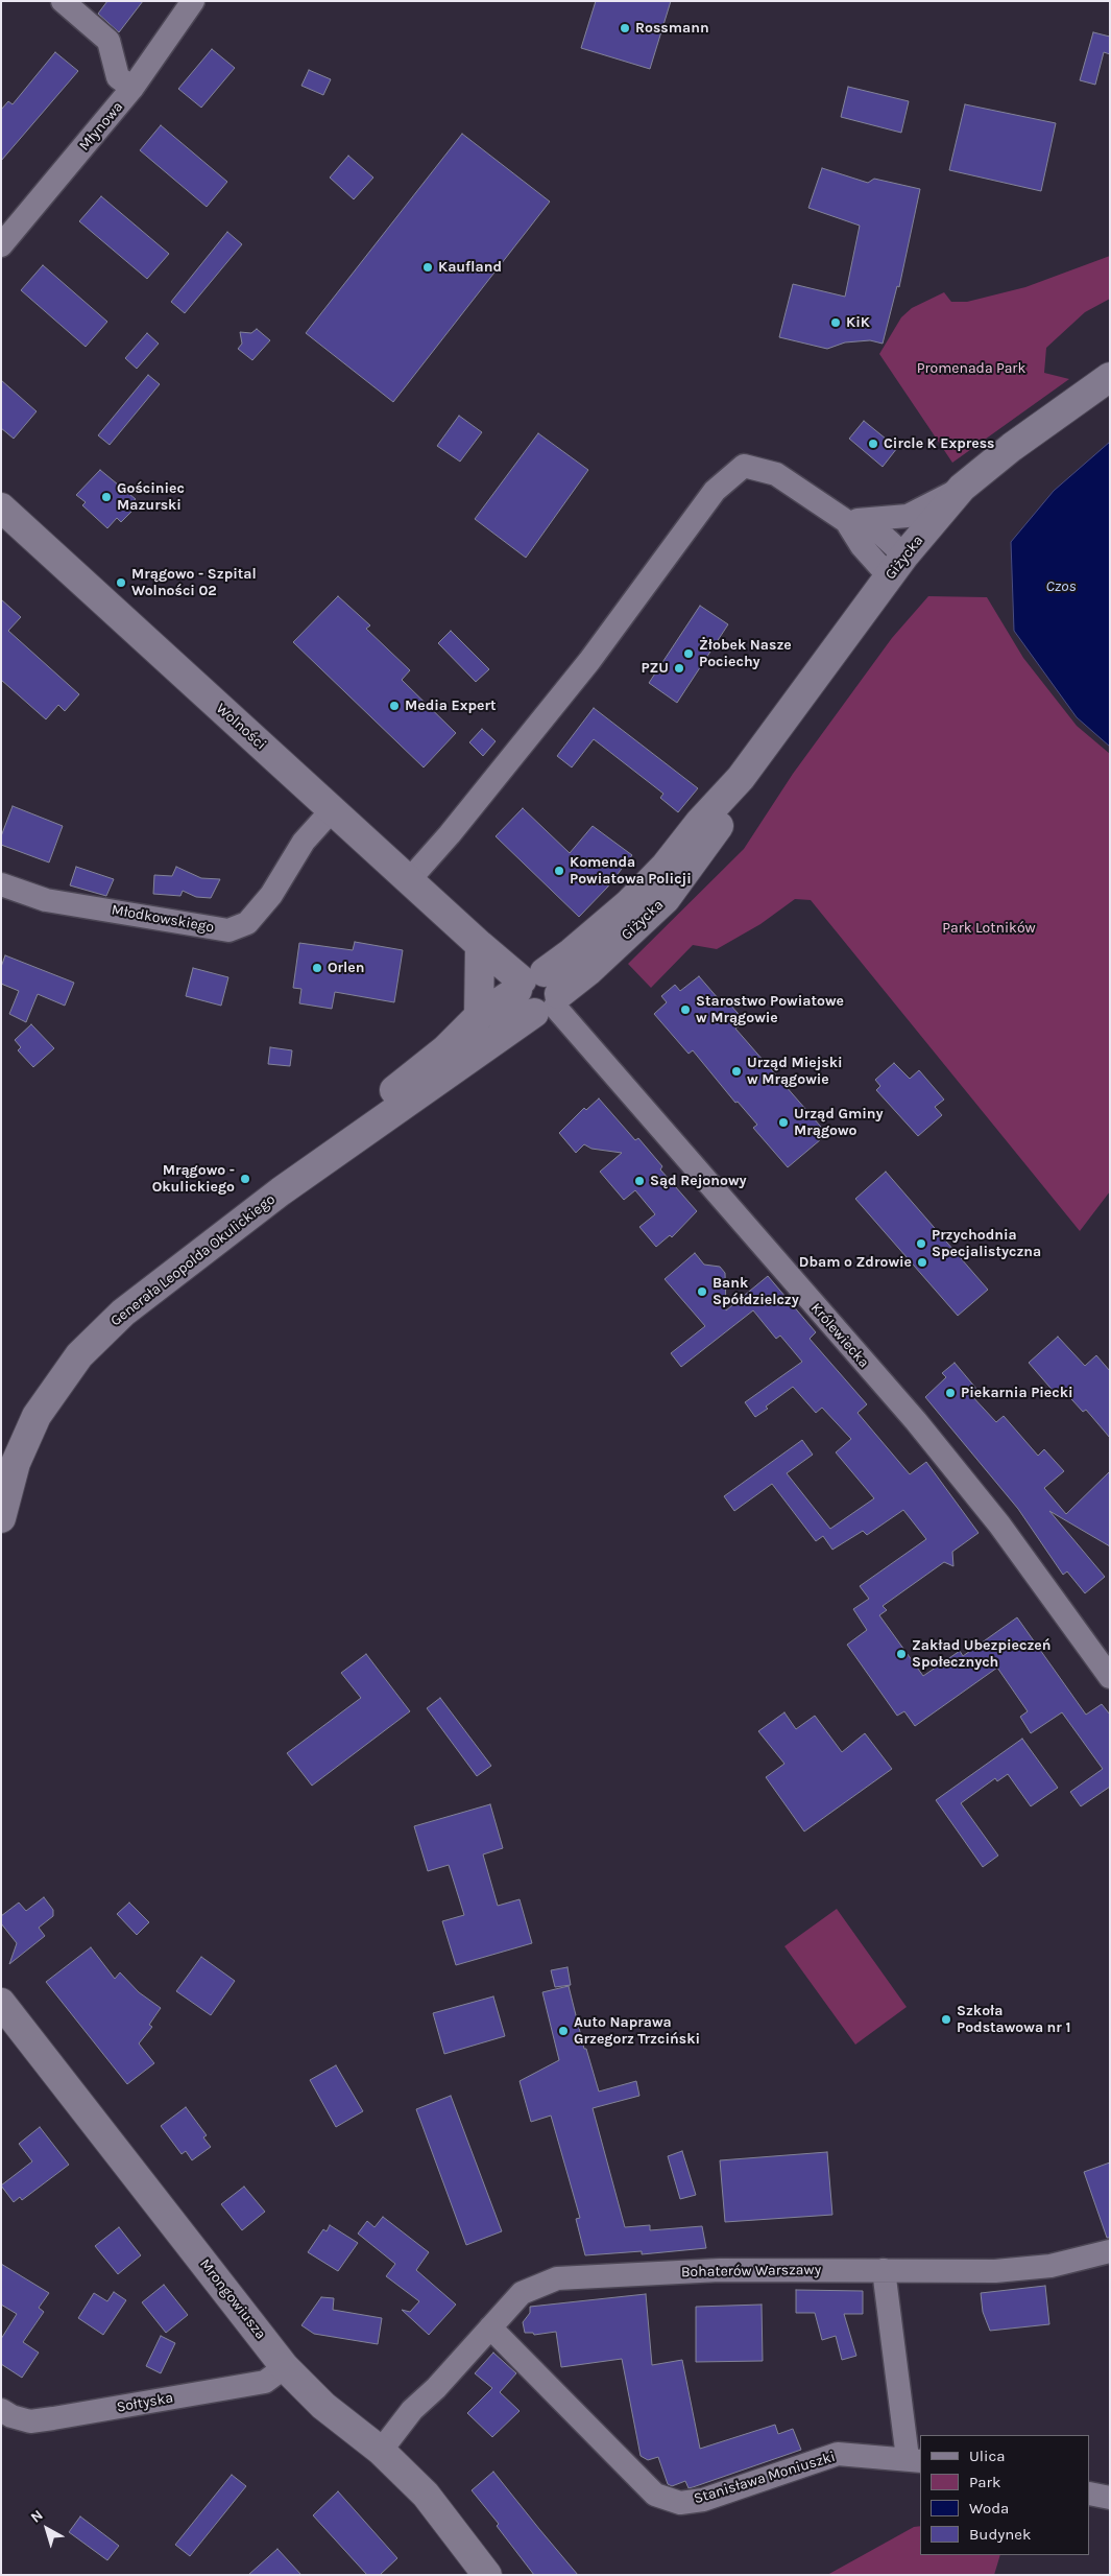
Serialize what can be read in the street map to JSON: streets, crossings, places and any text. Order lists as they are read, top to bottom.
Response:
{
  "streets": {
    "street": [
      "Młynowa",
      "Giżycka",
      "Wolności",
      "Młodkowskiego",
      "Generała Leopolda Okulickiego",
      "Królewiecka",
      "Bohaterów Warszawy",
      "Mrongowiusza",
      "Sołtyska",
      "Stanisława Moniuszki"
    ]
  },
  "crossings": [
    ["Giżycka", "Wolności"],
    ["Giżycka", "Generała Leopolda Okulickiego"],
    ["Giżycka", "Królewiecka"],
    ["Wolności", "Młodkowskiego"],
    ["Wolności", "Generała Leopolda Okulickiego"],
    ["Wolności", "Królewiecka"],
    ["Generała Leopolda Okulickiego", "Królewiecka"],
    ["Bohaterów Warszawy", "Mrongowiusza"],
    ["Bohaterów Warszawy", "Stanisława Moniuszki"],
    ["Mrongowiusza", "Sołtyska"]
  ],
  "water": ["Czos"],
  "parks": ["Promenada Park", "Park Lotników"],
  "places": [
    "Rossmann",
    "Kaufland",
    "KiK",
    "Circle K Express",
    "Gościniec Mazurski",
    "Mrągowo - Szpital Wolności 02",
    "Żłobek Nasze Pociechy",
    "PZU",
    "Media Expert",
    "Komenda Powiatowa Policji",
    "Orlen",
    "Starostwo Powiatowe w Mrągowie",
    "Urząd Miejski w Mrągowie",
    "Urząd Gminy Mrągowo",
    "Mrągowo - Okulickiego",
    "Sąd Rejonowy",
    "Przychodnia Specjalistyczna",
    "Dbam o Zdrowie",
    "Bank Spółdzielczy",
    "Piekarnia Piecki",
    "Zakład Ubezpieczeń Społecznych",
    "Szkoła Podstawowa nr 1",
    "Auto Naprawa Grzegorz Trzciński"
  ],
  "legend": [
    "Ulica",
    "Park",
    "Woda",
    "Budynek"
  ],
  "north": "top left"
}
